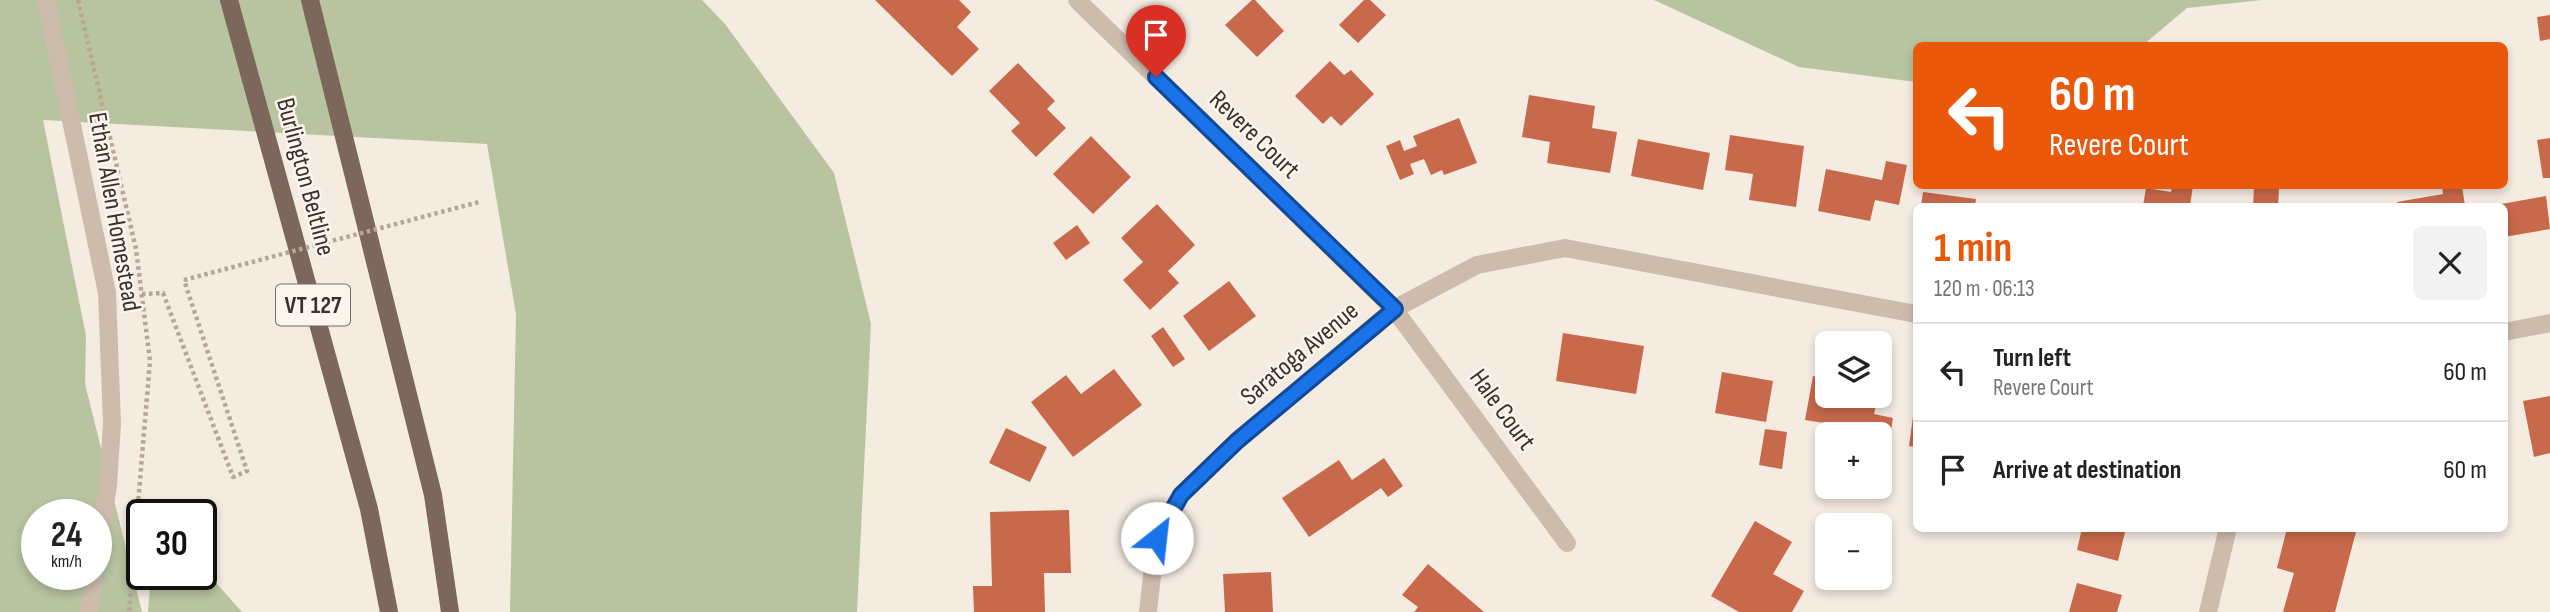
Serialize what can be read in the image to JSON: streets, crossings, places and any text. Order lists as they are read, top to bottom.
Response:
{
  "streets": {
    "main road": ["Burlington Beltline", "VT 127"],
    "street": [
      "Revere Court",
      "Ethan Allen Homestead",
      "Saratoga Avenue",
      "Hale Court"
    ]
  },
  "crossings": [
    ["Revere Court", "Saratoga Avenue"],
    ["Revere Court", "Hale Court"],
    ["Saratoga Avenue", "Hale Court"]
  ],
  "page": {
    "turn": ["60 m", "Revere Court"],
    "heading": ["1 min", "120 m · 06:13"],
    "list": [
      {
        "name": "Turn left",
        "note": "Revere Court",
        "value": "60 m"
      },
      {
        "name": "Arrive at destination",
        "value": "60 m"
      }
    ],
    "map_buttons": ["+", "−"],
    "speed": "24 km/h",
    "limit": "30"
  }
}
